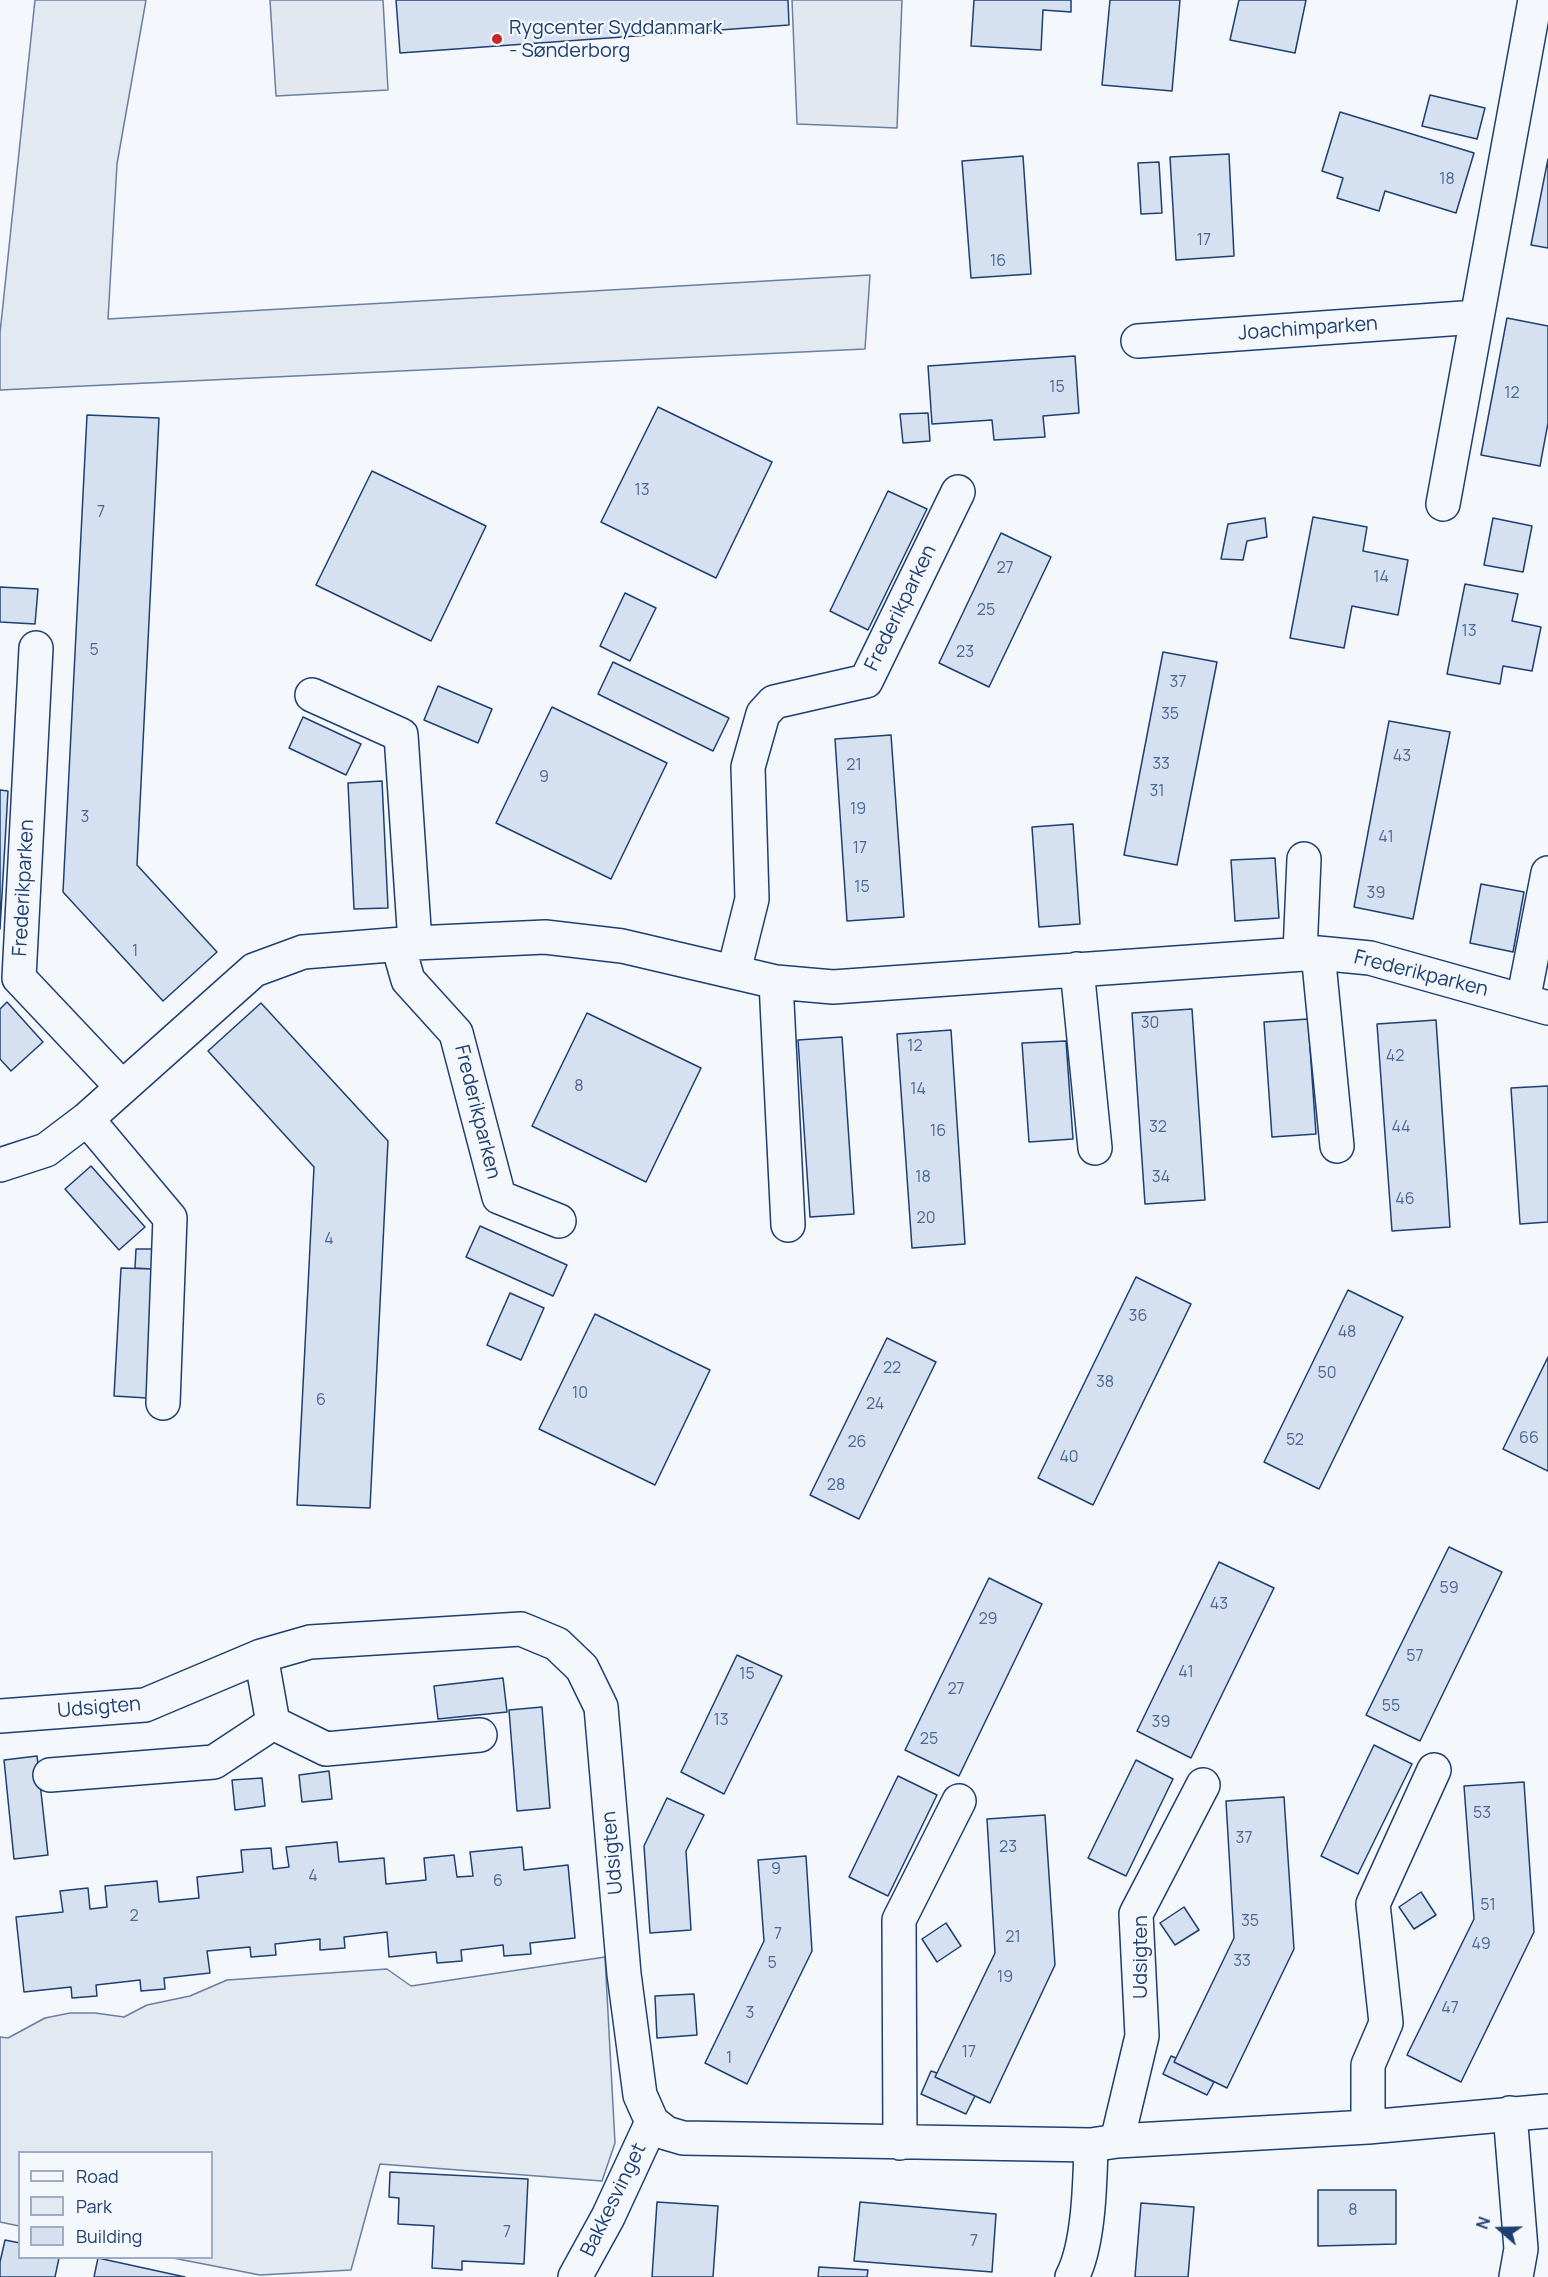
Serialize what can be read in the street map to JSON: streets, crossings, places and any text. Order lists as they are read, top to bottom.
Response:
{
  "streets": {
    "street": [
      "Joachimparken",
      "Frederikparken",
      "Udsigten",
      "Bakkesvinget"
    ]
  },
  "crossings": [
    ["Udsigten", "Bakkesvinget"]
  ],
  "places": ["Rygcenter Syddanmark - Sønderborg"],
  "house_numbers": [
    "18",
    "17",
    "16",
    "15",
    "12",
    "13",
    "7",
    "27",
    "14",
    "25",
    "13",
    "5",
    "23",
    "37",
    "35",
    "43",
    "33",
    "21",
    "9",
    "31",
    "19",
    "3",
    "41",
    "17",
    "15",
    "39",
    "1",
    "30",
    "12",
    "42",
    "8",
    "14",
    "32",
    "44",
    "16",
    "18",
    "34",
    "46",
    "20",
    "4",
    "36",
    "48",
    "22",
    "50",
    "38",
    "10",
    "6",
    "24",
    "66",
    "52",
    "26",
    "40",
    "28",
    "59",
    "43",
    "29",
    "57",
    "41",
    "15",
    "27",
    "55",
    "13",
    "39",
    "25",
    "53",
    "37",
    "23",
    "9",
    "4",
    "6",
    "51",
    "2",
    "35",
    "7",
    "21",
    "49",
    "33",
    "5",
    "19",
    "47",
    "3",
    "17",
    "1",
    "8",
    "7",
    "7"
  ],
  "legend": ["Road", "Park", "Building"],
  "north": "left"
}
